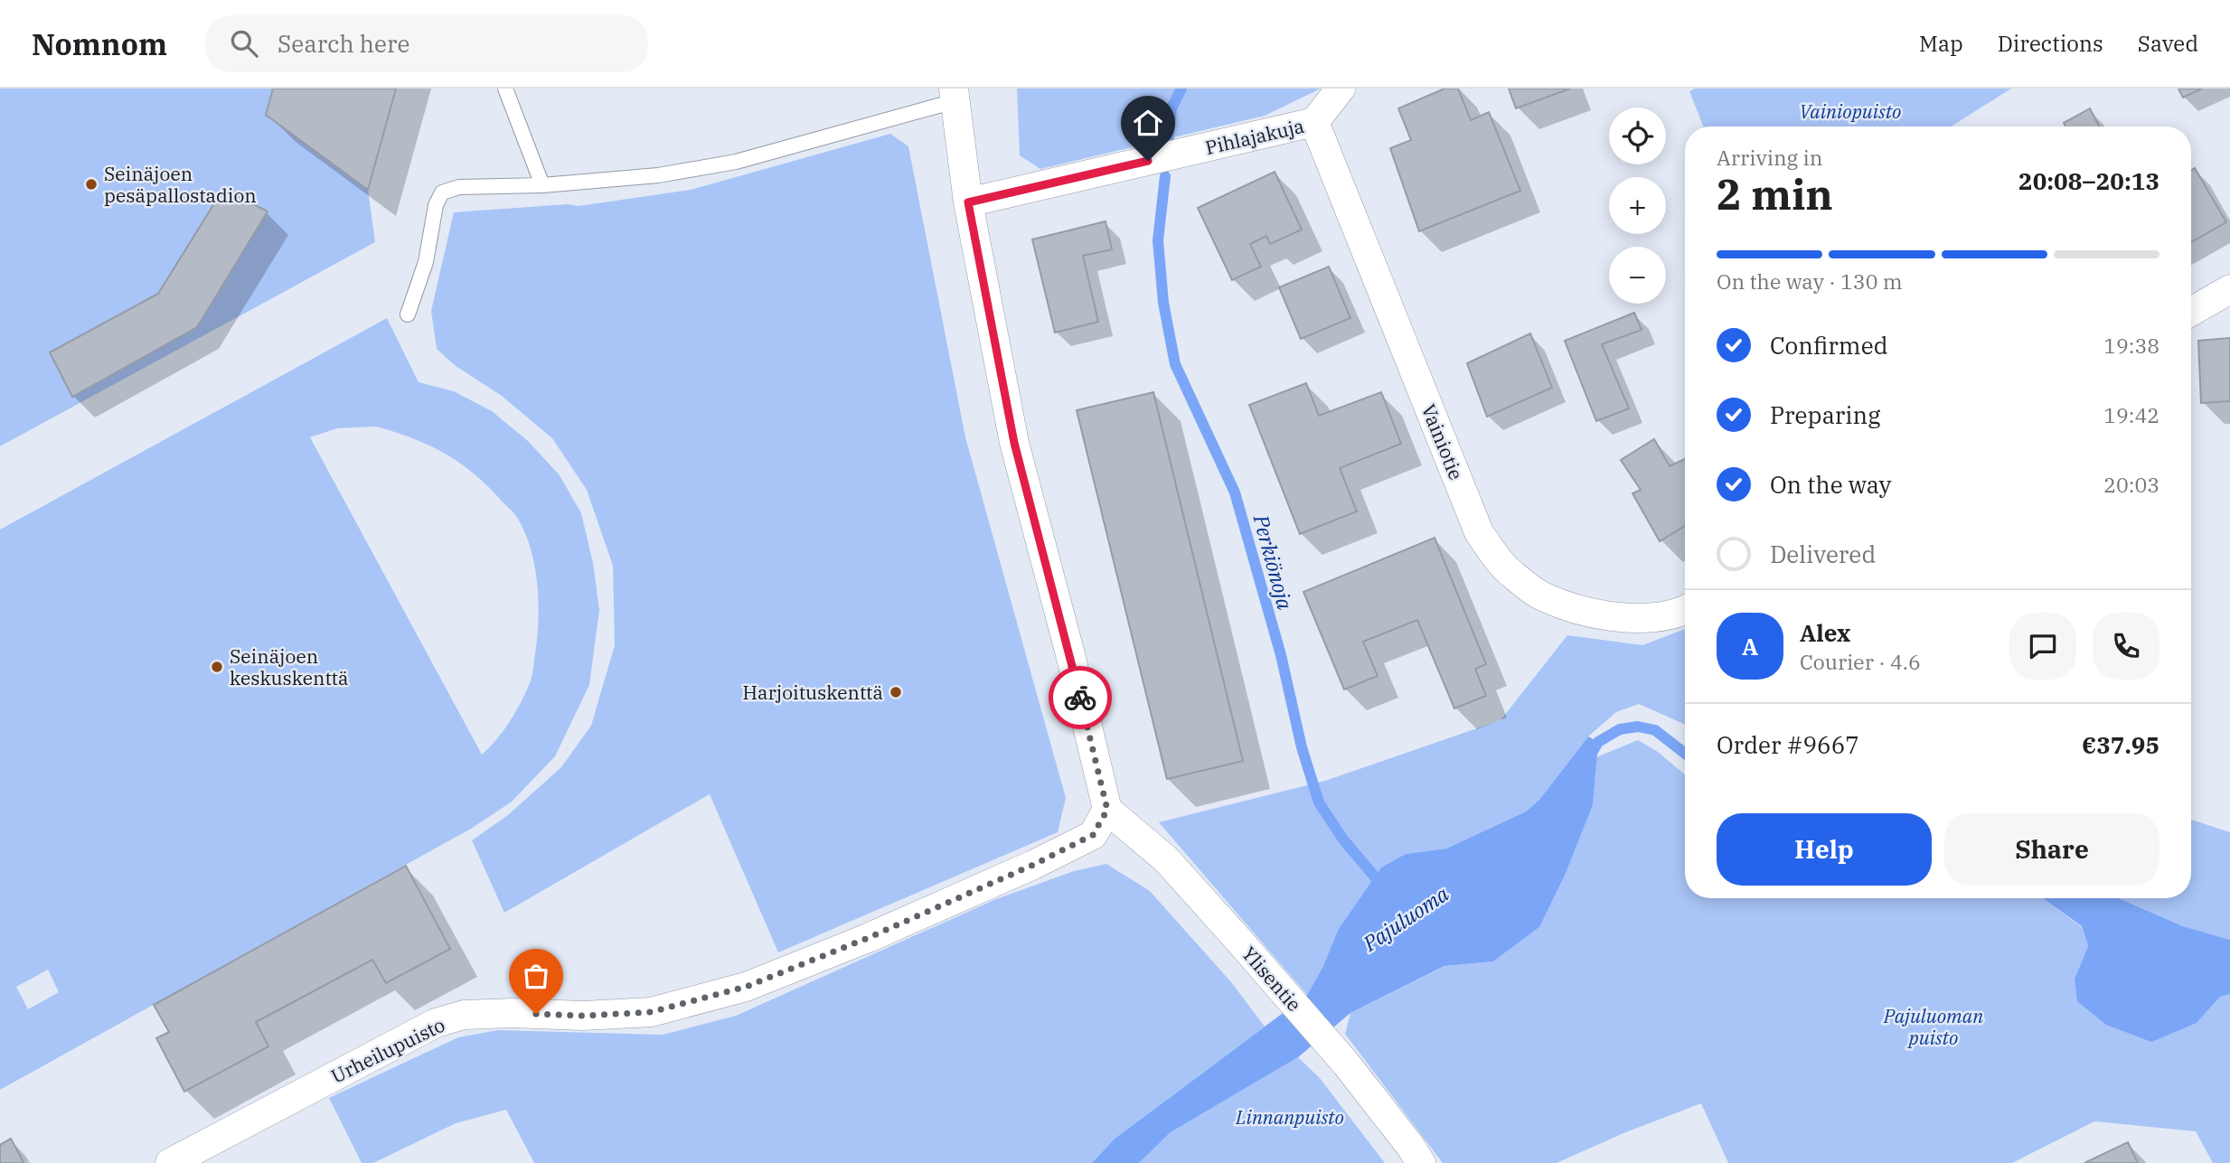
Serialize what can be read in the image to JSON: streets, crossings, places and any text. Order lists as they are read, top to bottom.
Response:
{
  "streets": {
    "street": [
      "Pihlajakuja",
      "Vainiotie",
      "Ylisentie",
      "Urheilupuisto"
    ]
  },
  "crossings": [
    ["Pihlajakuja", "Vainiotie"],
    ["Ylisentie", "Urheilupuisto"]
  ],
  "water": ["Perkiönoja", "Pajuluoma"],
  "parks": ["Vainiopuisto", "Pajuluoman puisto", "Linnanpuisto"],
  "places": ["Seinäjoen pesäpallostadion", "Seinäjoen keskuskenttä", "Harjoituskenttä"],
  "page": {
    "header": "Nomnom",
    "search": "Search here",
    "nav": ["Map", "Directions", "Saved"],
    "map_buttons": ["+", "−"],
    "heading": ["2 min", "Arriving in", "20:08–20:13"],
    "panel": [
      "Alex",
      "Courier · 4.6",
      "Order #9667",
      "€37.95"
    ],
    "bar": "On the way · 130 m",
    "list": [
      ["Confirmed", "19:38"],
      ["Preparing", "19:42"],
      ["On the way", "20:03"],
      "Delivered"
    ],
    "round": "A",
    "buttons": ["Help", "Share"]
  }
}
